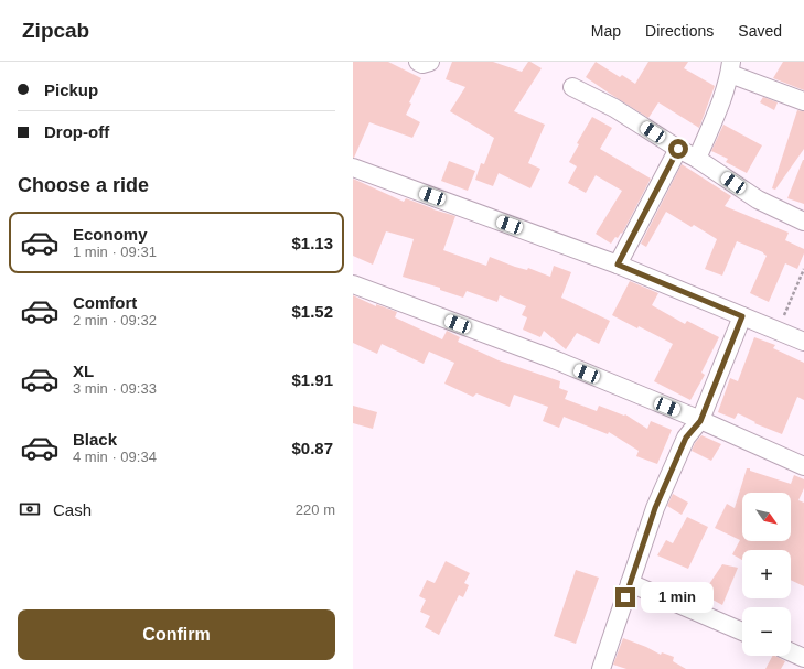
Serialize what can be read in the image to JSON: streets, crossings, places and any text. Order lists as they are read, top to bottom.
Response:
{
  "north": "bottom right",
  "page": {
    "header": "Zipcab",
    "nav": ["Map", "Directions", "Saved"],
    "banner": ["Pickup", "Drop-off"],
    "heading": "Choose a ride",
    "list": [
      {
        "name": "Economy",
        "note": "1 min · 09:31",
        "value": "$1.13"
      },
      {
        "name": "Comfort",
        "note": "2 min · 09:32",
        "value": "$1.52"
      },
      {
        "name": "XL",
        "note": "3 min · 09:33",
        "value": "$1.91"
      },
      {
        "name": "Black",
        "note": "4 min · 09:34",
        "value": "$0.87"
      }
    ],
    "pay": ["Cash", "220 m"],
    "map_buttons": ["+", "−"],
    "bubble": "1 min",
    "buttons": "Confirm"
  }
}
